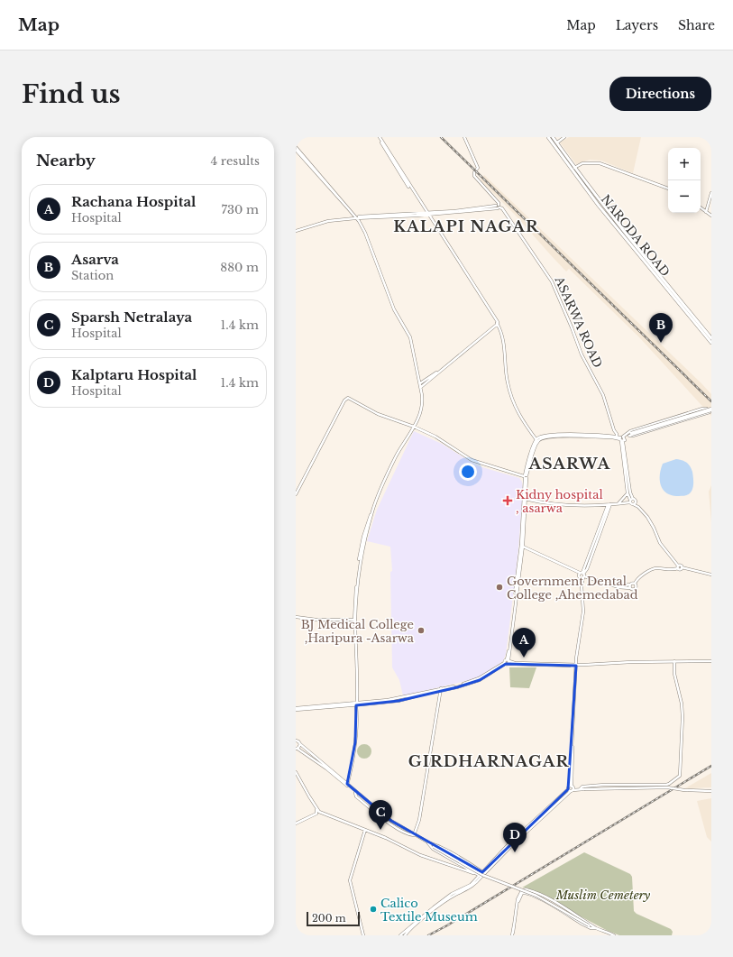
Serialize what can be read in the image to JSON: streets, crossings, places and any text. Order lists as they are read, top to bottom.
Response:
{
  "streets": {
    "main road": ["NARODA ROAD"],
    "street": ["ASARWA ROAD"]
  },
  "districts": ["KALAPI NAGAR", "ASARWA", "GIRDHARNAGAR"],
  "parks": ["Muslim Cemetery"],
  "places": {
    "health": ["Kidny hospital , asarwa"],
    "other": ["Government Dental College ,Ahemedabad", "BJ Medical College ,Haripura -Asarwa", "Calico Textile Museum"]
  },
  "scale_bar": "200 m",
  "page": {
    "header": "Map",
    "nav": ["Map", "Layers", "Share"],
    "buttons": "Directions",
    "title": "Find us",
    "heading": ["Nearby", "4 results"],
    "map_buttons": ["+", "−"],
    "list": [
      {
        "mark": "A",
        "name": "Rachana Hospital",
        "note": "Hospital",
        "value": "730 m"
      },
      {
        "mark": "B",
        "name": "Asarva",
        "note": "Station",
        "value": "880 m"
      },
      {
        "mark": "C",
        "name": "Sparsh Netralaya",
        "note": "Hospital",
        "value": "1.4 km"
      },
      {
        "mark": "D",
        "name": "Kalptaru Hospital",
        "note": "Hospital",
        "value": "1.4 km"
      }
    ],
    "pins": [
      "B",
      "A",
      "C",
      "D"
    ],
    "scale": "200 m"
  }
}
